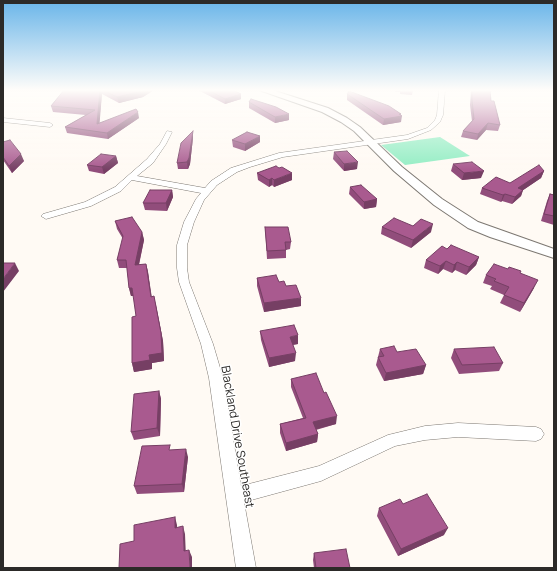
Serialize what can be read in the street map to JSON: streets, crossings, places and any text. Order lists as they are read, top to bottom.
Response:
{
  "streets": {
    "street": ["Blackland Drive Southeast"]
  }
}
